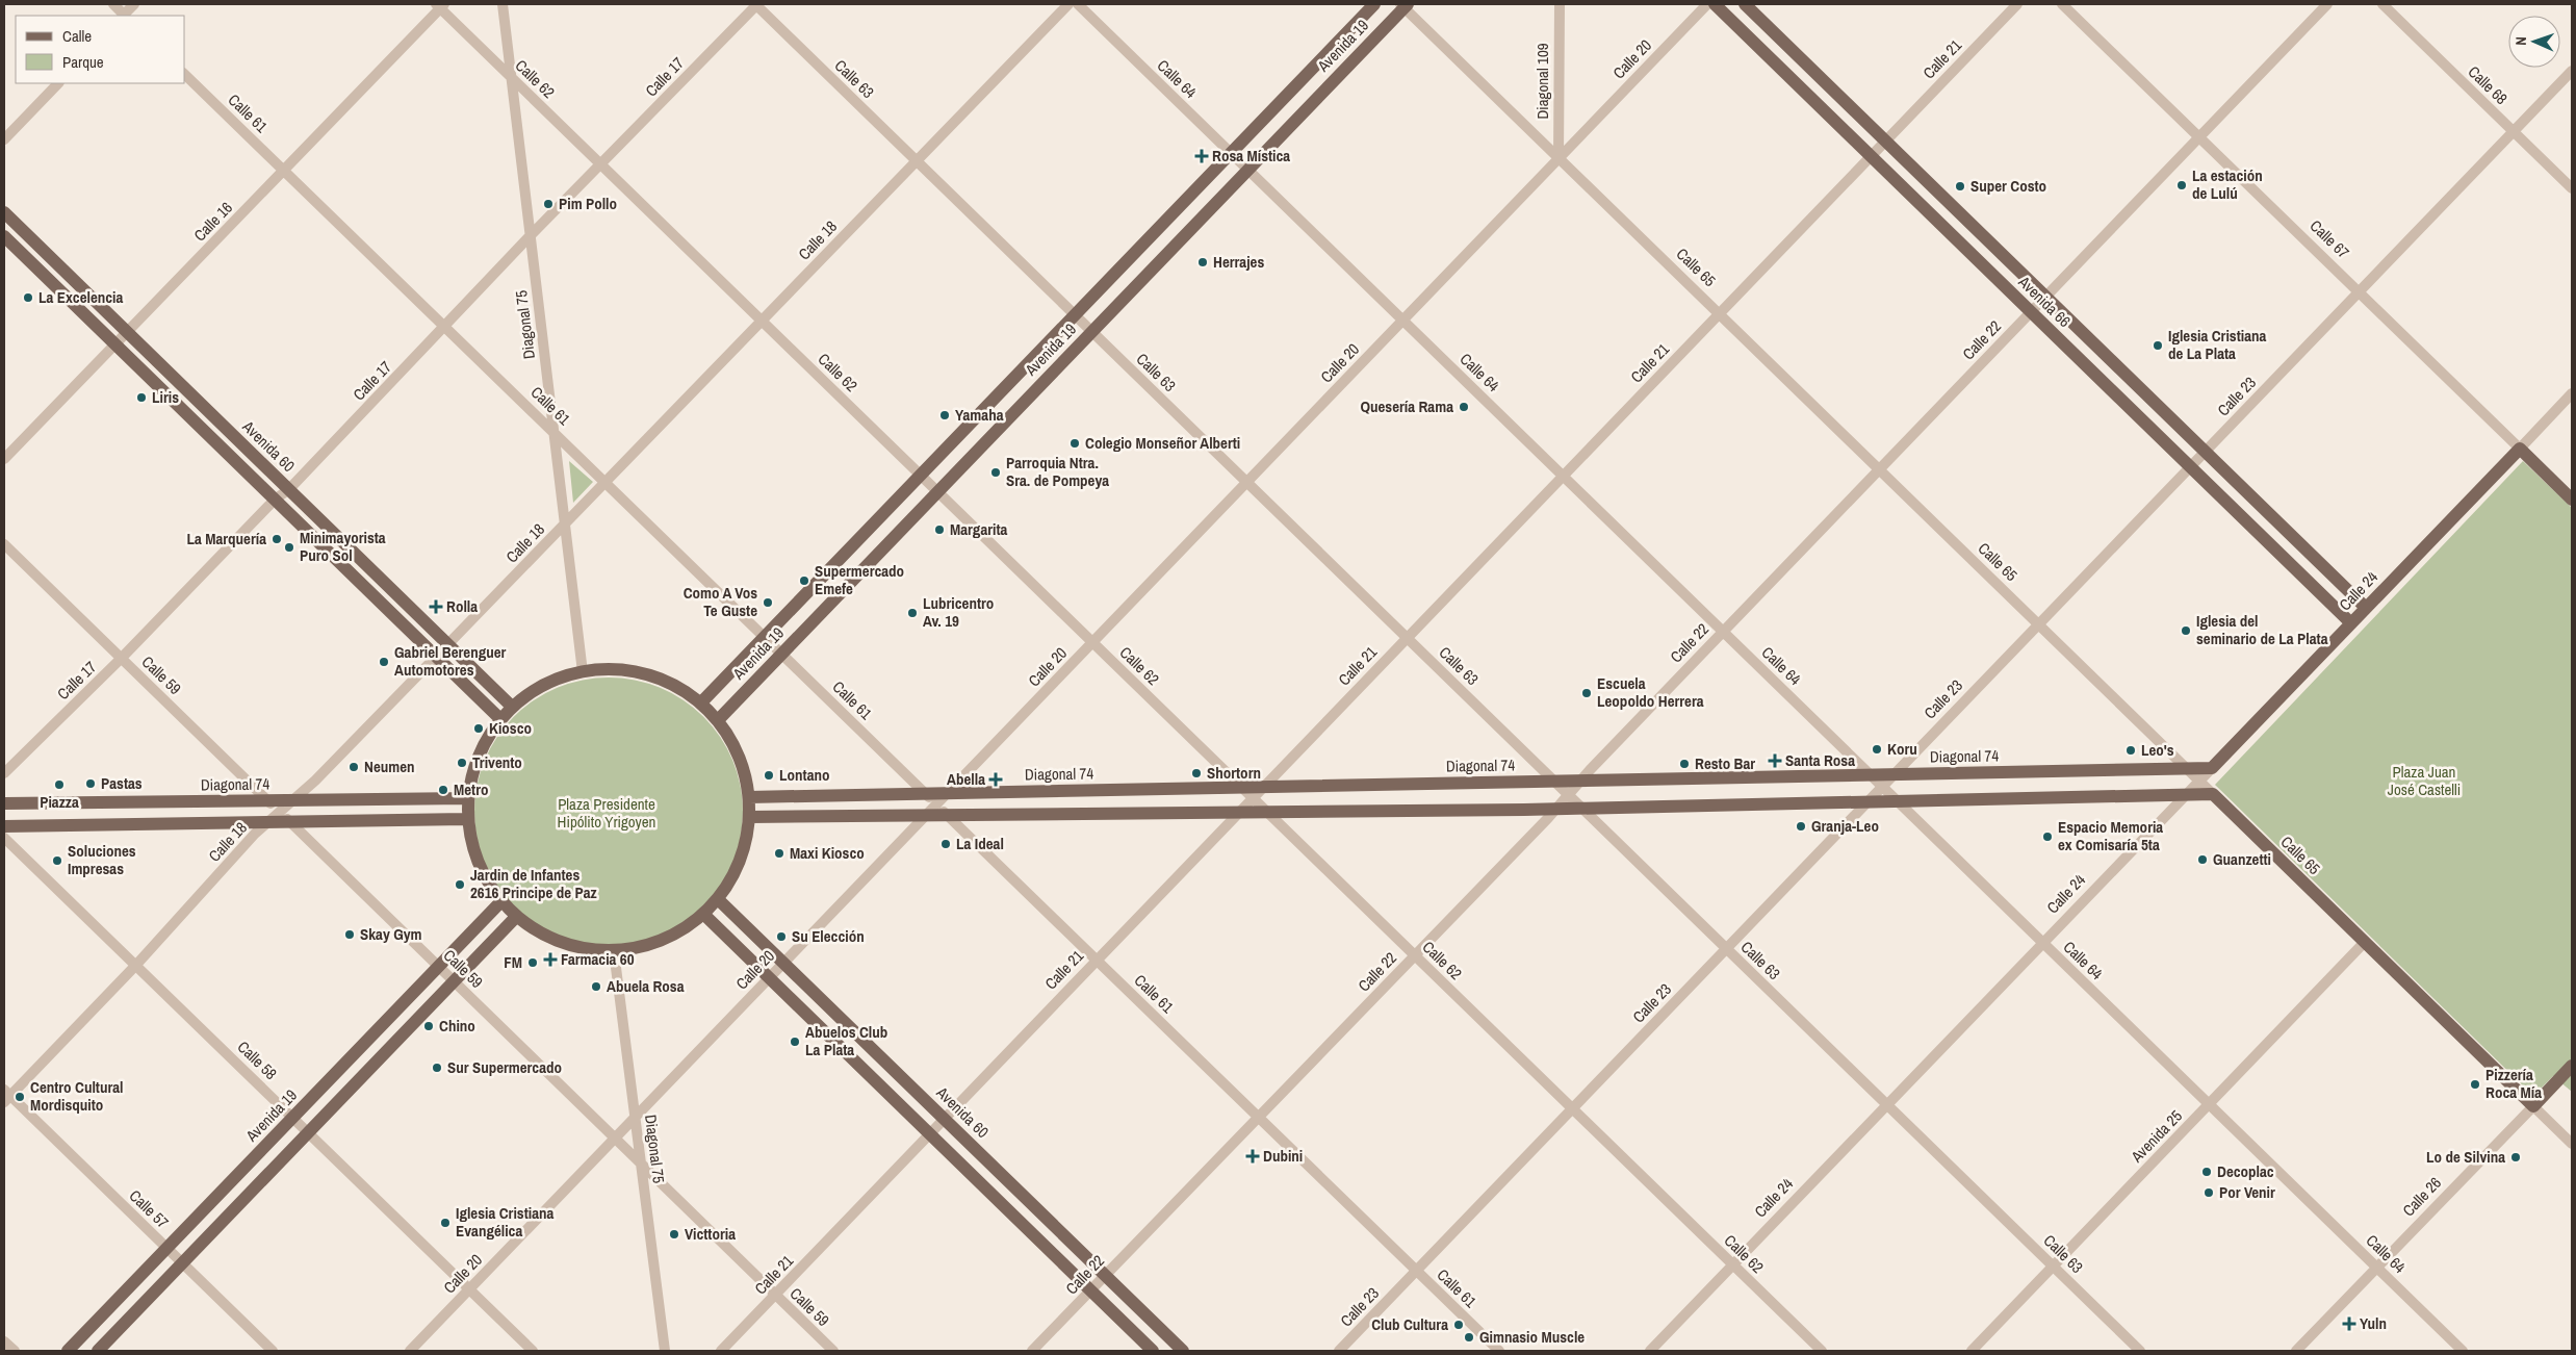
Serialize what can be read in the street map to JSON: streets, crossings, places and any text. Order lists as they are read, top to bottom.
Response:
{
  "streets": {
    "main road": [
      "Avenida 19",
      "Calle 67",
      "Calle 65",
      "Avenida 66",
      "Avenida 60",
      "Calle 24",
      "Diagonal 74",
      "Calle 26"
    ],
    "street": [
      "Calle 20",
      "Calle 21",
      "Calle 17",
      "Calle 62",
      "Calle 63",
      "Calle 64",
      "Diagonal 109",
      "Calle 68",
      "Calle 61",
      "Calle 16",
      "Calle 18",
      "Diagonal 75",
      "Calle 22",
      "Calle 23",
      "Calle 59",
      "Calle 58",
      "Avenida 25",
      "Calle 57"
    ]
  },
  "crossings": [
    ["Avenida 19", "Calle 62"],
    ["Avenida 19", "Calle 63"],
    ["Avenida 19", "Calle 64"],
    ["Avenida 19", "Calle 61"],
    ["Avenida 19", "Calle 65"],
    ["Avenida 19", "Calle 59"],
    ["Avenida 19", "Calle 58"],
    ["Avenida 19", "Calle 57"],
    ["Calle 20", "Calle 62"],
    ["Calle 20", "Calle 63"],
    ["Calle 20", "Calle 64"],
    ["Calle 20", "Diagonal 109"],
    ["Calle 20", "Calle 61"],
    ["Calle 20", "Calle 65"],
    ["Calle 20", "Diagonal 75"],
    ["Calle 20", "Avenida 60"],
    ["Calle 20", "Calle 59"],
    ["Calle 20", "Diagonal 74"],
    ["Calle 20", "Calle 58"],
    ["Calle 21", "Calle 62"],
    ["Calle 21", "Calle 63"],
    ["Calle 21", "Calle 64"],
    ["Calle 21", "Calle 61"],
    ["Calle 21", "Calle 65"],
    ["Calle 21", "Avenida 66"],
    ["Calle 21", "Avenida 60"],
    ["Calle 21", "Calle 59"],
    ["Calle 21", "Diagonal 74"],
    ["Calle 17", "Calle 62"],
    ["Calle 17", "Calle 63"],
    ["Calle 17", "Calle 61"],
    ["Calle 17", "Diagonal 75"],
    ["Calle 17", "Avenida 60"],
    ["Calle 17", "Calle 59"],
    ["Calle 62", "Calle 16"],
    ["Calle 62", "Calle 18"],
    ["Calle 62", "Diagonal 75"],
    ["Calle 62", "Calle 22"],
    ["Calle 62", "Calle 23"],
    ["Calle 62", "Calle 24"],
    ["Calle 62", "Diagonal 74"],
    ["Calle 63", "Calle 18"],
    ["Calle 63", "Calle 22"],
    ["Calle 63", "Calle 23"],
    ["Calle 63", "Calle 24"],
    ["Calle 63", "Diagonal 74"],
    ["Calle 63", "Avenida 25"],
    ["Calle 64", "Calle 22"],
    ["Calle 64", "Calle 23"],
    ["Calle 64", "Calle 24"],
    ["Calle 64", "Diagonal 74"],
    ["Calle 64", "Avenida 25"],
    ["Calle 64", "Calle 26"],
    ["Diagonal 109", "Calle 65"],
    ["Calle 68", "Calle 23"],
    ["Calle 61", "Calle 16"],
    ["Calle 61", "Calle 18"],
    ["Calle 61", "Diagonal 75"],
    ["Calle 61", "Calle 22"],
    ["Calle 61", "Calle 23"],
    ["Calle 61", "Diagonal 74"],
    ["Calle 16", "Avenida 60"],
    ["Calle 67", "Calle 22"],
    ["Calle 67", "Calle 23"],
    ["Calle 67", "Calle 24"],
    ["Calle 18", "Diagonal 75"],
    ["Calle 18", "Avenida 60"],
    ["Calle 18", "Calle 59"],
    ["Calle 18", "Diagonal 74"],
    ["Calle 18", "Calle 58"],
    ["Calle 18", "Calle 57"],
    ["Calle 65", "Calle 22"],
    ["Calle 65", "Calle 23"],
    ["Calle 65", "Calle 24"],
    ["Calle 65", "Diagonal 74"],
    ["Calle 65", "Avenida 25"],
    ["Calle 65", "Calle 26"],
    ["Avenida 66", "Calle 22"],
    ["Avenida 66", "Calle 23"],
    ["Avenida 66", "Calle 24"],
    ["Diagonal 75", "Calle 59"],
    ["Calle 22", "Avenida 60"],
    ["Calle 22", "Diagonal 74"],
    ["Calle 23", "Diagonal 74"],
    ["Calle 24", "Diagonal 74"],
    ["Calle 59", "Diagonal 74"]
  ],
  "parks": ["Plaza Juan José Castelli", "Plaza Presidente Hipólito Yrigoyen"],
  "places": {
    "health": [
      "Rosa Mística",
      "Rolla",
      "Santa Rosa",
      "Abella",
      "Farmacia 60",
      "Dubini",
      "Yuln"
    ],
    "other": [
      "La estación de Lulú",
      "Super Costo",
      "Pim Pollo",
      "Herrajes",
      "La Excelencia",
      "Iglesia Cristiana de La Plata",
      "Liris",
      "Quesería Rama",
      "Yamaha",
      "Colegio Monseñor Alberti",
      "Parroquia Ntra. Sra. de Pompeya",
      "Margarita",
      "La Marquería",
      "Minimayorista Puro Sol",
      "Supermercado Emefe",
      "Como A Vos Te Guste",
      "Lubricentro Av. 19",
      "Iglesia del seminario de La Plata",
      "Gabriel Berenguer Automotores",
      "Escuela Leopoldo Herrera",
      "Kiosco",
      "Koru",
      "Leo's",
      "Trivento",
      "Resto Bar",
      "Neumen",
      "Shortorn",
      "Lontano",
      "Pastas",
      "Piazza",
      "Metro",
      "Granja-Leo",
      "Espacio Memoria ex Comisaría 5ta",
      "La Ideal",
      "Maxi Kiosco",
      "Guanzetti",
      "Soluciones Impresas",
      "Jardin de Infantes 2616 Principe de Paz",
      "Skay Gym",
      "Su Elección",
      "FM",
      "Abuela Rosa",
      "Chino",
      "Abuelos Club La Plata",
      "Sur Supermercado",
      "Pizzería Roca Mía",
      "Centro Cultural Mordisquito",
      "Lo de Silvina",
      "Decoplac",
      "Por Venir",
      "Iglesia Cristiana Evangélica",
      "Victtoria",
      "Club Cultura",
      "Gimnasio Muscle"
    ]
  },
  "legend": ["Calle", "Parque"],
  "north": "left"
}
